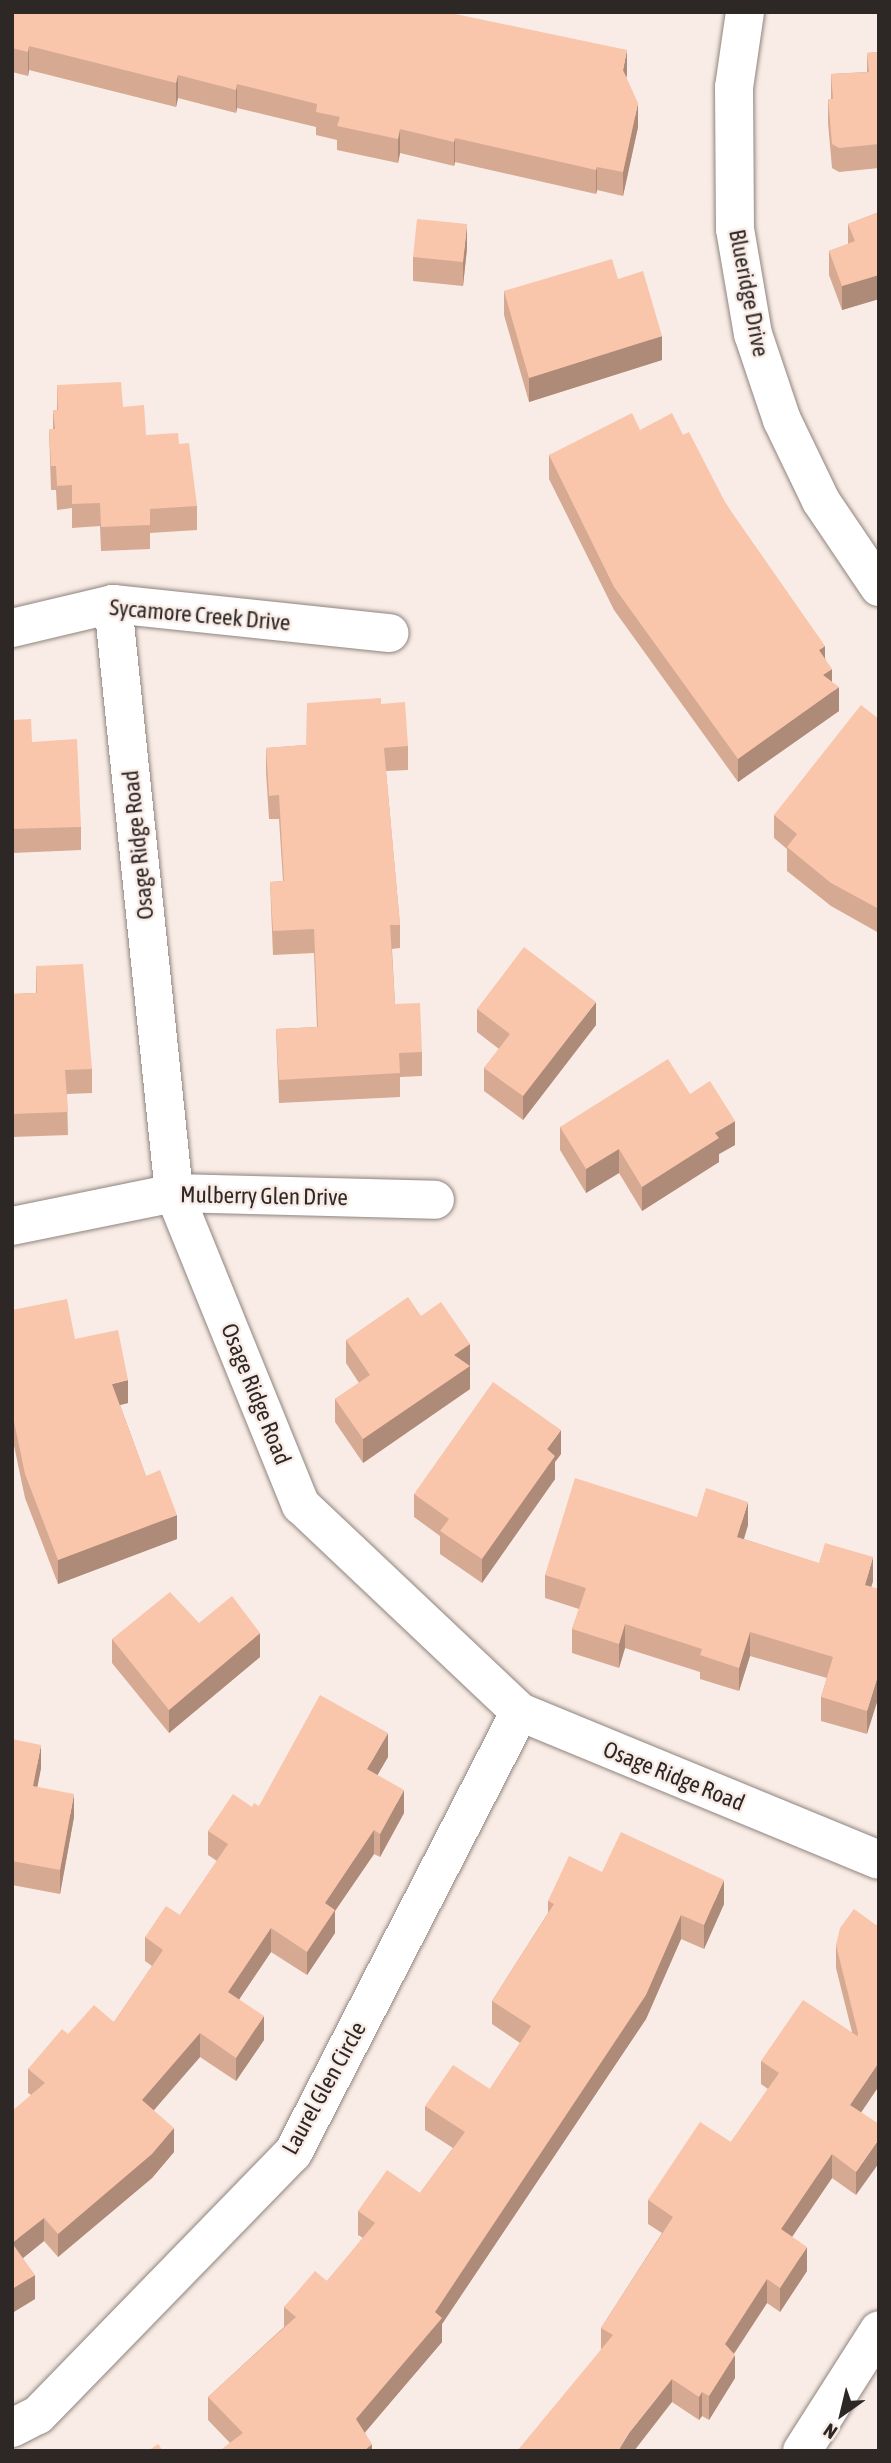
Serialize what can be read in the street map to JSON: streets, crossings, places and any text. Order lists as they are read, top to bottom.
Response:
{
  "streets": {
    "street": [
      "Blueridge Drive",
      "Sycamore Creek Drive",
      "Osage Ridge Road",
      "Mulberry Glen Drive",
      "Laurel Glen Circle"
    ]
  },
  "crossings": [
    ["Sycamore Creek Drive", "Osage Ridge Road"],
    ["Osage Ridge Road", "Mulberry Glen Drive"],
    ["Osage Ridge Road", "Laurel Glen Circle"]
  ],
  "north": "bottom left"
}
